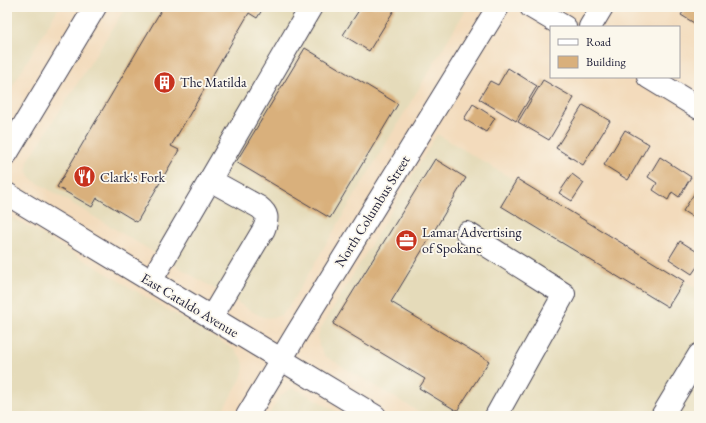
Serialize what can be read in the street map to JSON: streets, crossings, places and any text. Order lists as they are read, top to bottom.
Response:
{
  "streets": {
    "street": ["North Columbus Street", "East Cataldo Avenue"]
  },
  "crossings": [
    ["North Columbus Street", "East Cataldo Avenue"]
  ],
  "places": {
    "building": ["The Matilda"],
    "restaurant": ["Clark's Fork"],
    "office": ["Lamar Advertising of Spokane"]
  },
  "legend": ["Road", "Building"]
}
